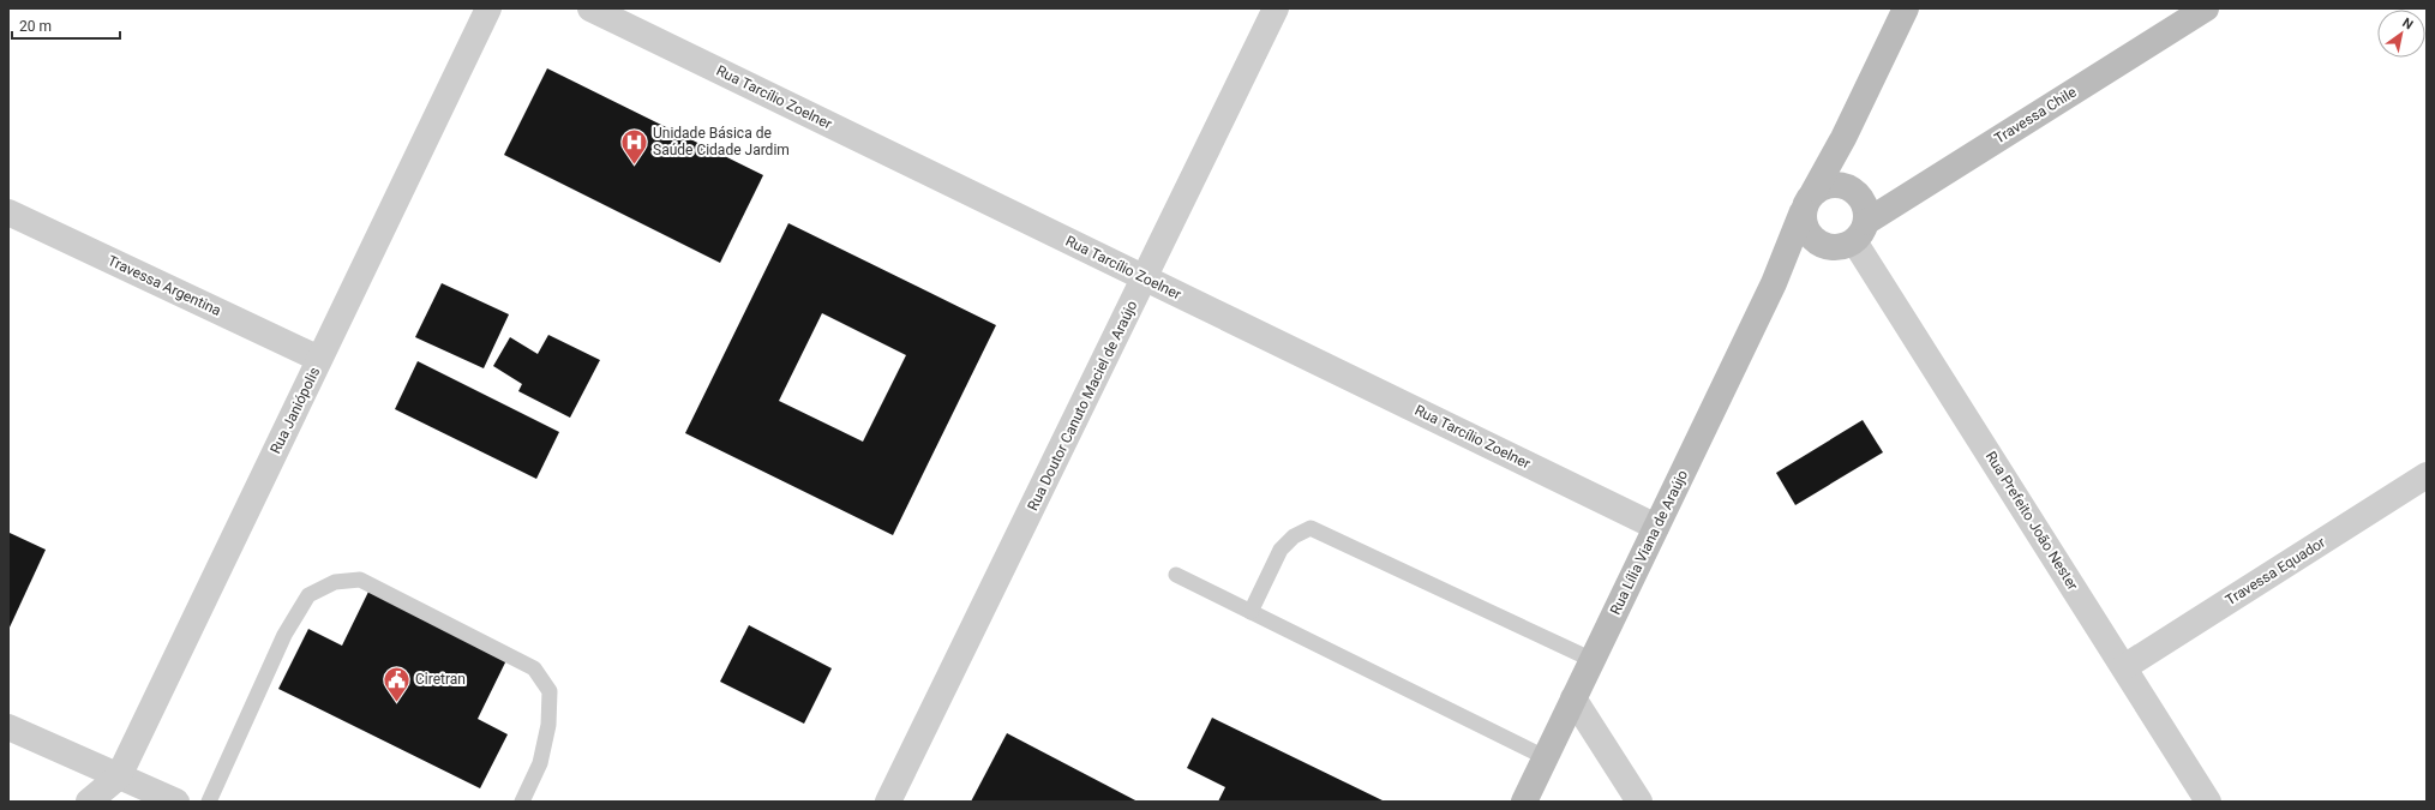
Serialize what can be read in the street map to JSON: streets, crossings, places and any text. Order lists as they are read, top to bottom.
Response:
{
  "streets": {
    "street": [
      "Rua Tarcílio Zoelner",
      "Travessa Chile",
      "Travessa Argentina",
      "Rua Doutor Canuto Maciel de Araújo",
      "Rua Janiópolis",
      "Rua Prefeito João Nester",
      "Rua Lília Viana de Araújo",
      "Travessa Equador"
    ]
  },
  "crossings": [
    ["Rua Tarcílio Zoelner", "Rua Doutor Canuto Maciel de Araújo"],
    ["Rua Tarcílio Zoelner", "Rua Lília Viana de Araújo"],
    ["Travessa Chile", "Rua Prefeito João Nester"],
    ["Travessa Chile", "Rua Lília Viana de Araújo"],
    ["Travessa Argentina", "Rua Janiópolis"],
    ["Rua Prefeito João Nester", "Rua Lília Viana de Araújo"],
    ["Rua Prefeito João Nester", "Travessa Equador"]
  ],
  "places": {
    "hospital": ["Unidade Básica de Saúde Cidade Jardim"],
    "public building": ["Ciretran"]
  },
  "scale_bar": "20 m",
  "north": "top right"
}
